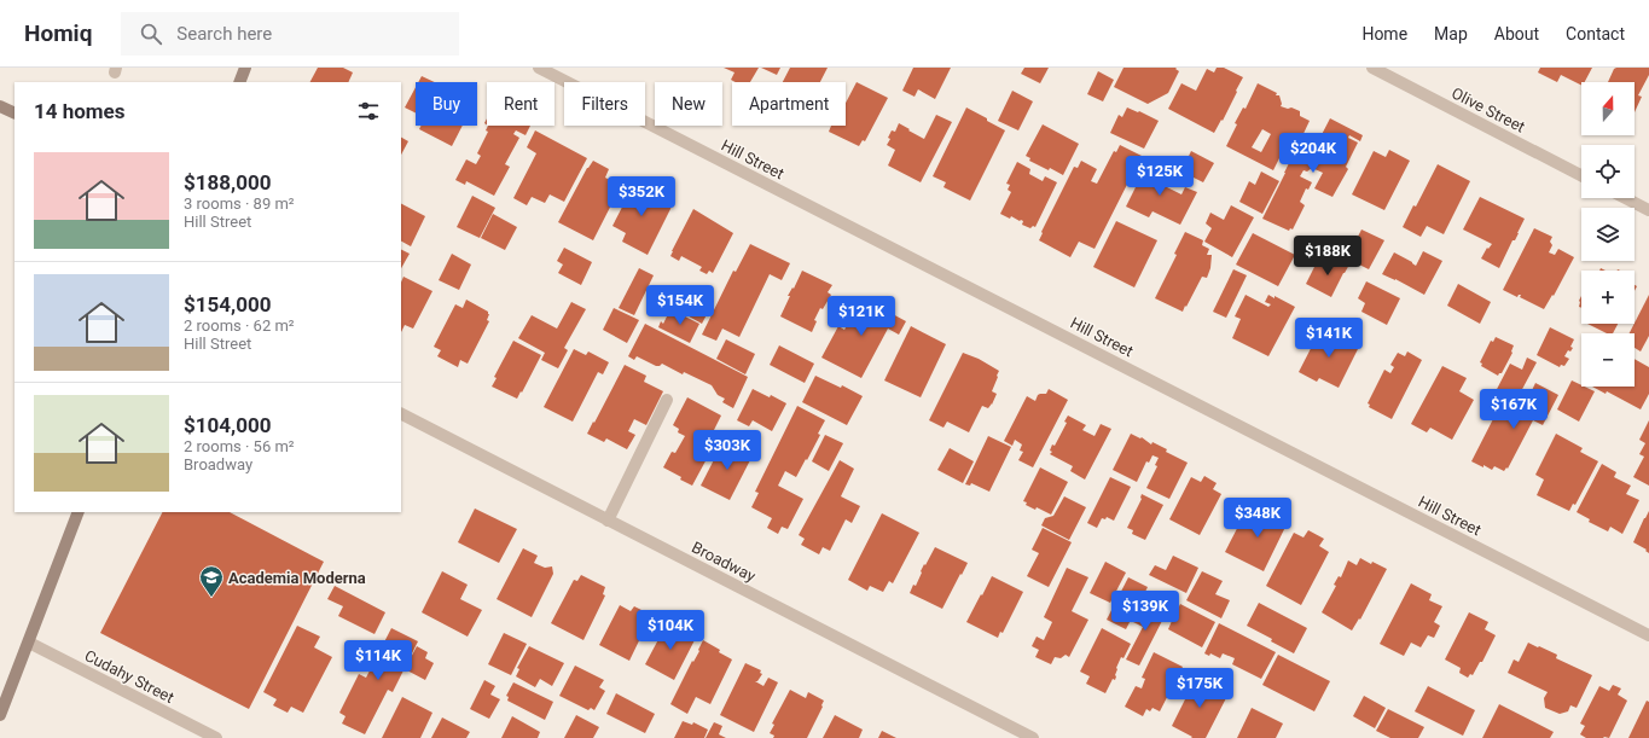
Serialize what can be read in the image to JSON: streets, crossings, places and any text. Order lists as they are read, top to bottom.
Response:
{
  "streets": {
    "street": [
      "Olive Street",
      "Hill Street",
      "Broadway",
      "Cudahy Street"
    ]
  },
  "places": {
    "school or university": ["Academia Moderna"]
  },
  "north": "top",
  "page": {
    "header": "Homiq",
    "search": "Search here",
    "nav": [
      "Home",
      "Map",
      "About",
      "Contact"
    ],
    "map_buttons": ["+", "−"],
    "chip": [
      "Buy",
      "Rent",
      "Filters",
      "New",
      "Apartment"
    ],
    "heading": "14 homes",
    "price": [
      "$204K",
      "$125K",
      "$352K",
      "$188K",
      "$154K",
      "$121K",
      "$141K",
      "$167K",
      "$303K",
      "$348K",
      "$139K",
      "$104K",
      "$114K",
      "$175K"
    ],
    "list": [
      {
        "name": "$188,000",
        "note": "3 rooms · 89 m² · Hill Street"
      },
      {
        "name": "$154,000",
        "note": "2 rooms · 62 m² · Hill Street"
      },
      {
        "name": "$104,000",
        "note": "2 rooms · 56 m² · Broadway"
      }
    ]
  }
}
